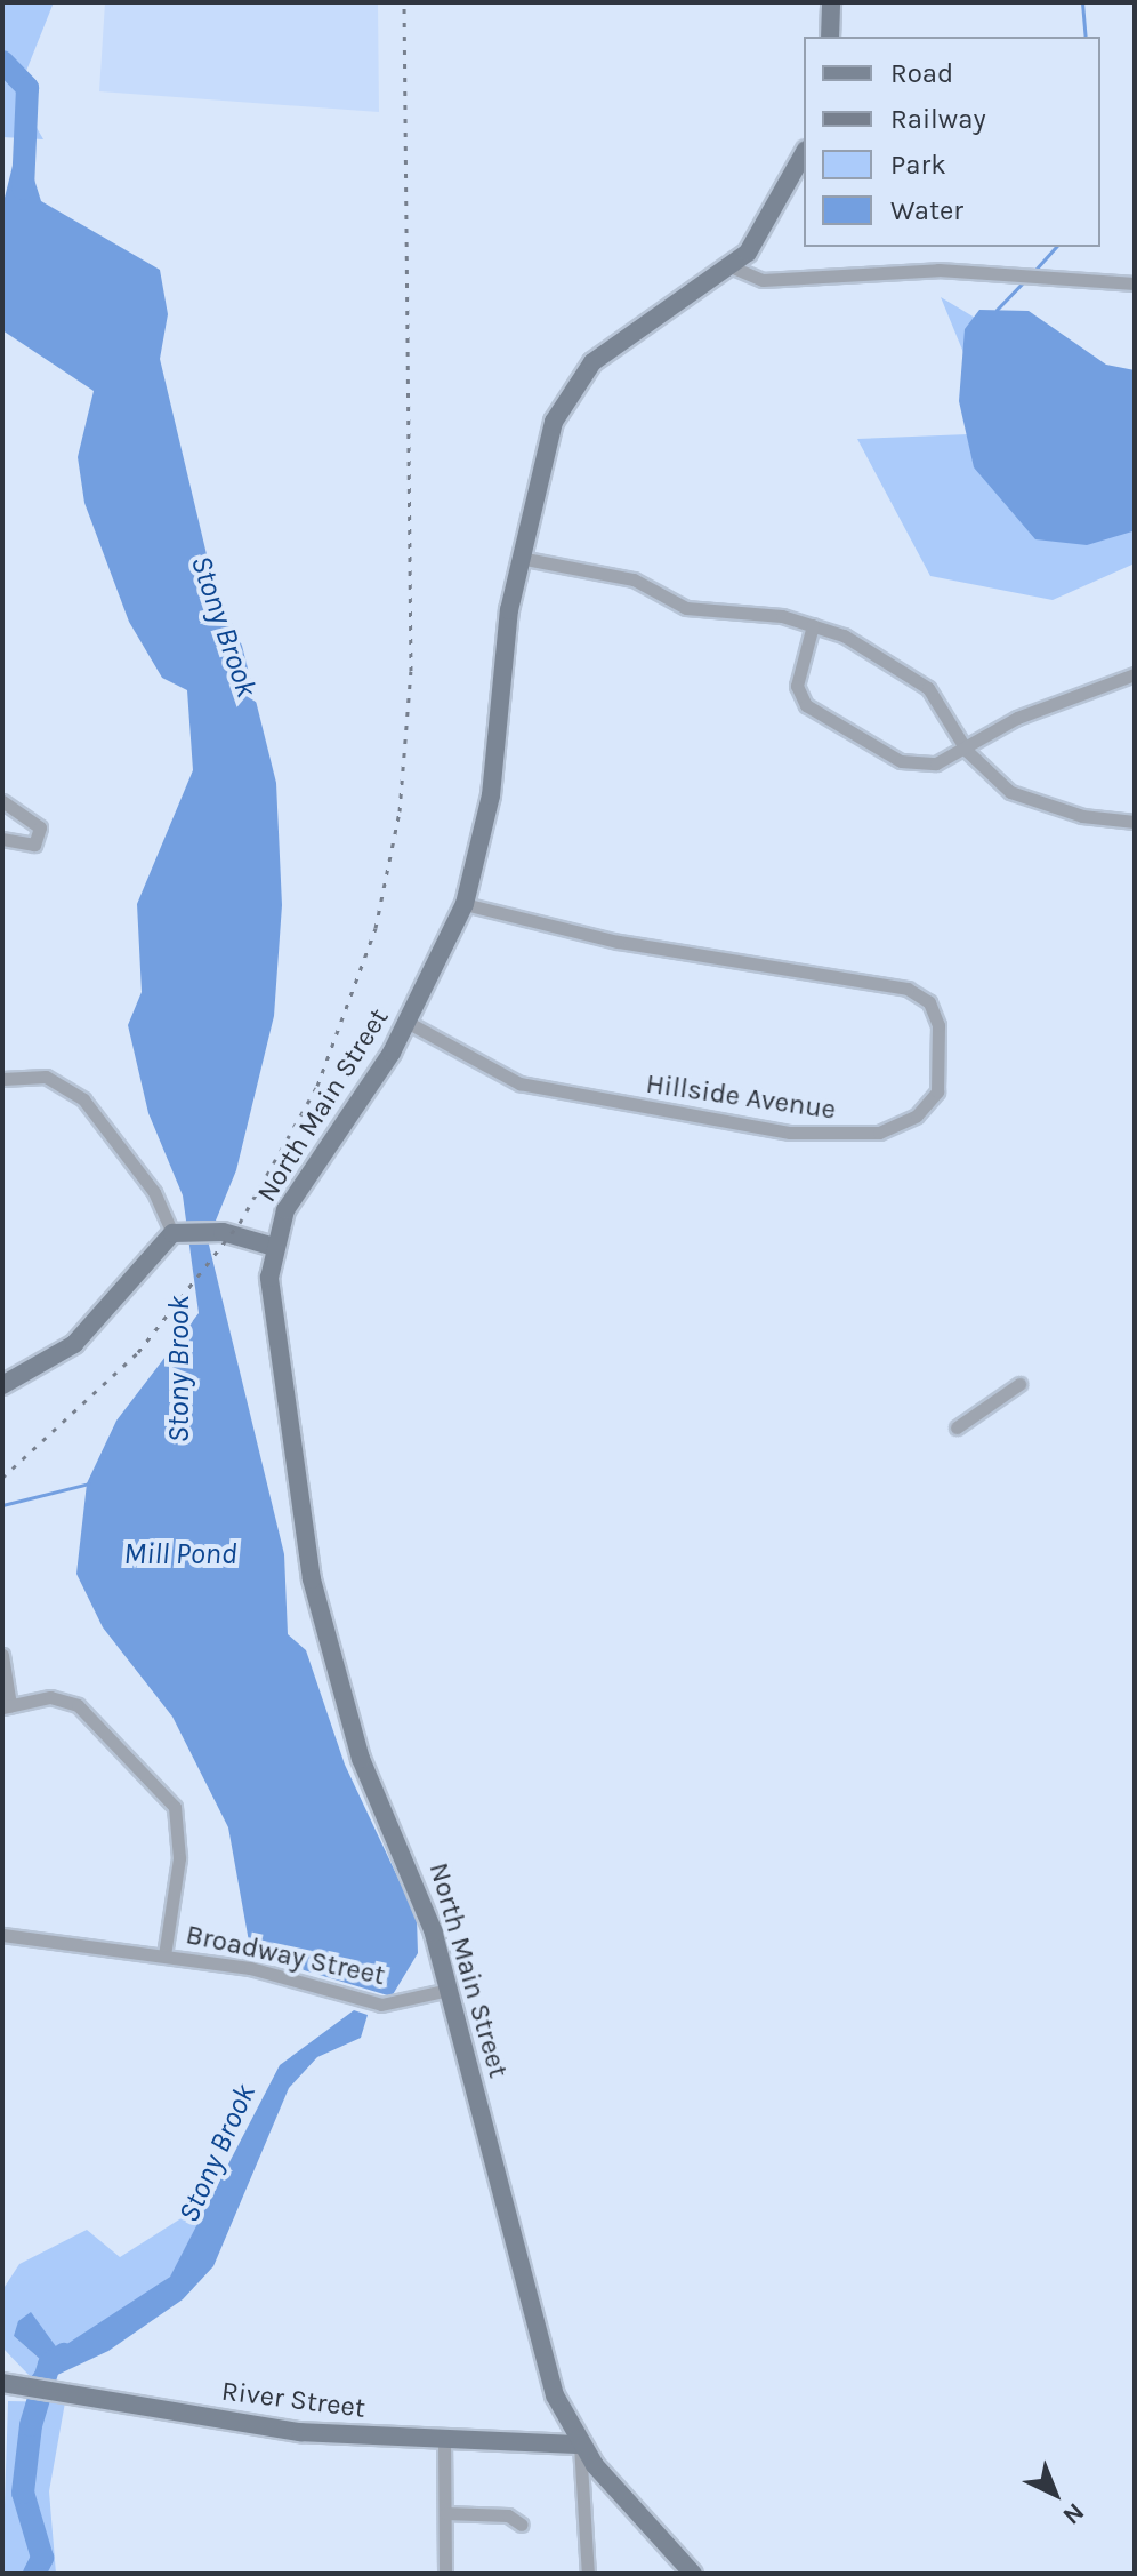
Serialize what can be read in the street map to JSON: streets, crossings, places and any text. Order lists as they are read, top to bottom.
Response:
{
  "streets": {
    "main road": ["North Main Street", "River Street"],
    "street": ["Hillside Avenue", "Broadway Street"]
  },
  "crossings": [
    ["Hillside Avenue", "North Main Street"],
    ["North Main Street", "Broadway Street"],
    ["North Main Street", "River Street"]
  ],
  "water": ["Stony Brook", "Mill Pond"],
  "legend": [
    "Road",
    "Railway",
    "Park",
    "Water"
  ],
  "north": "bottom right"
}
